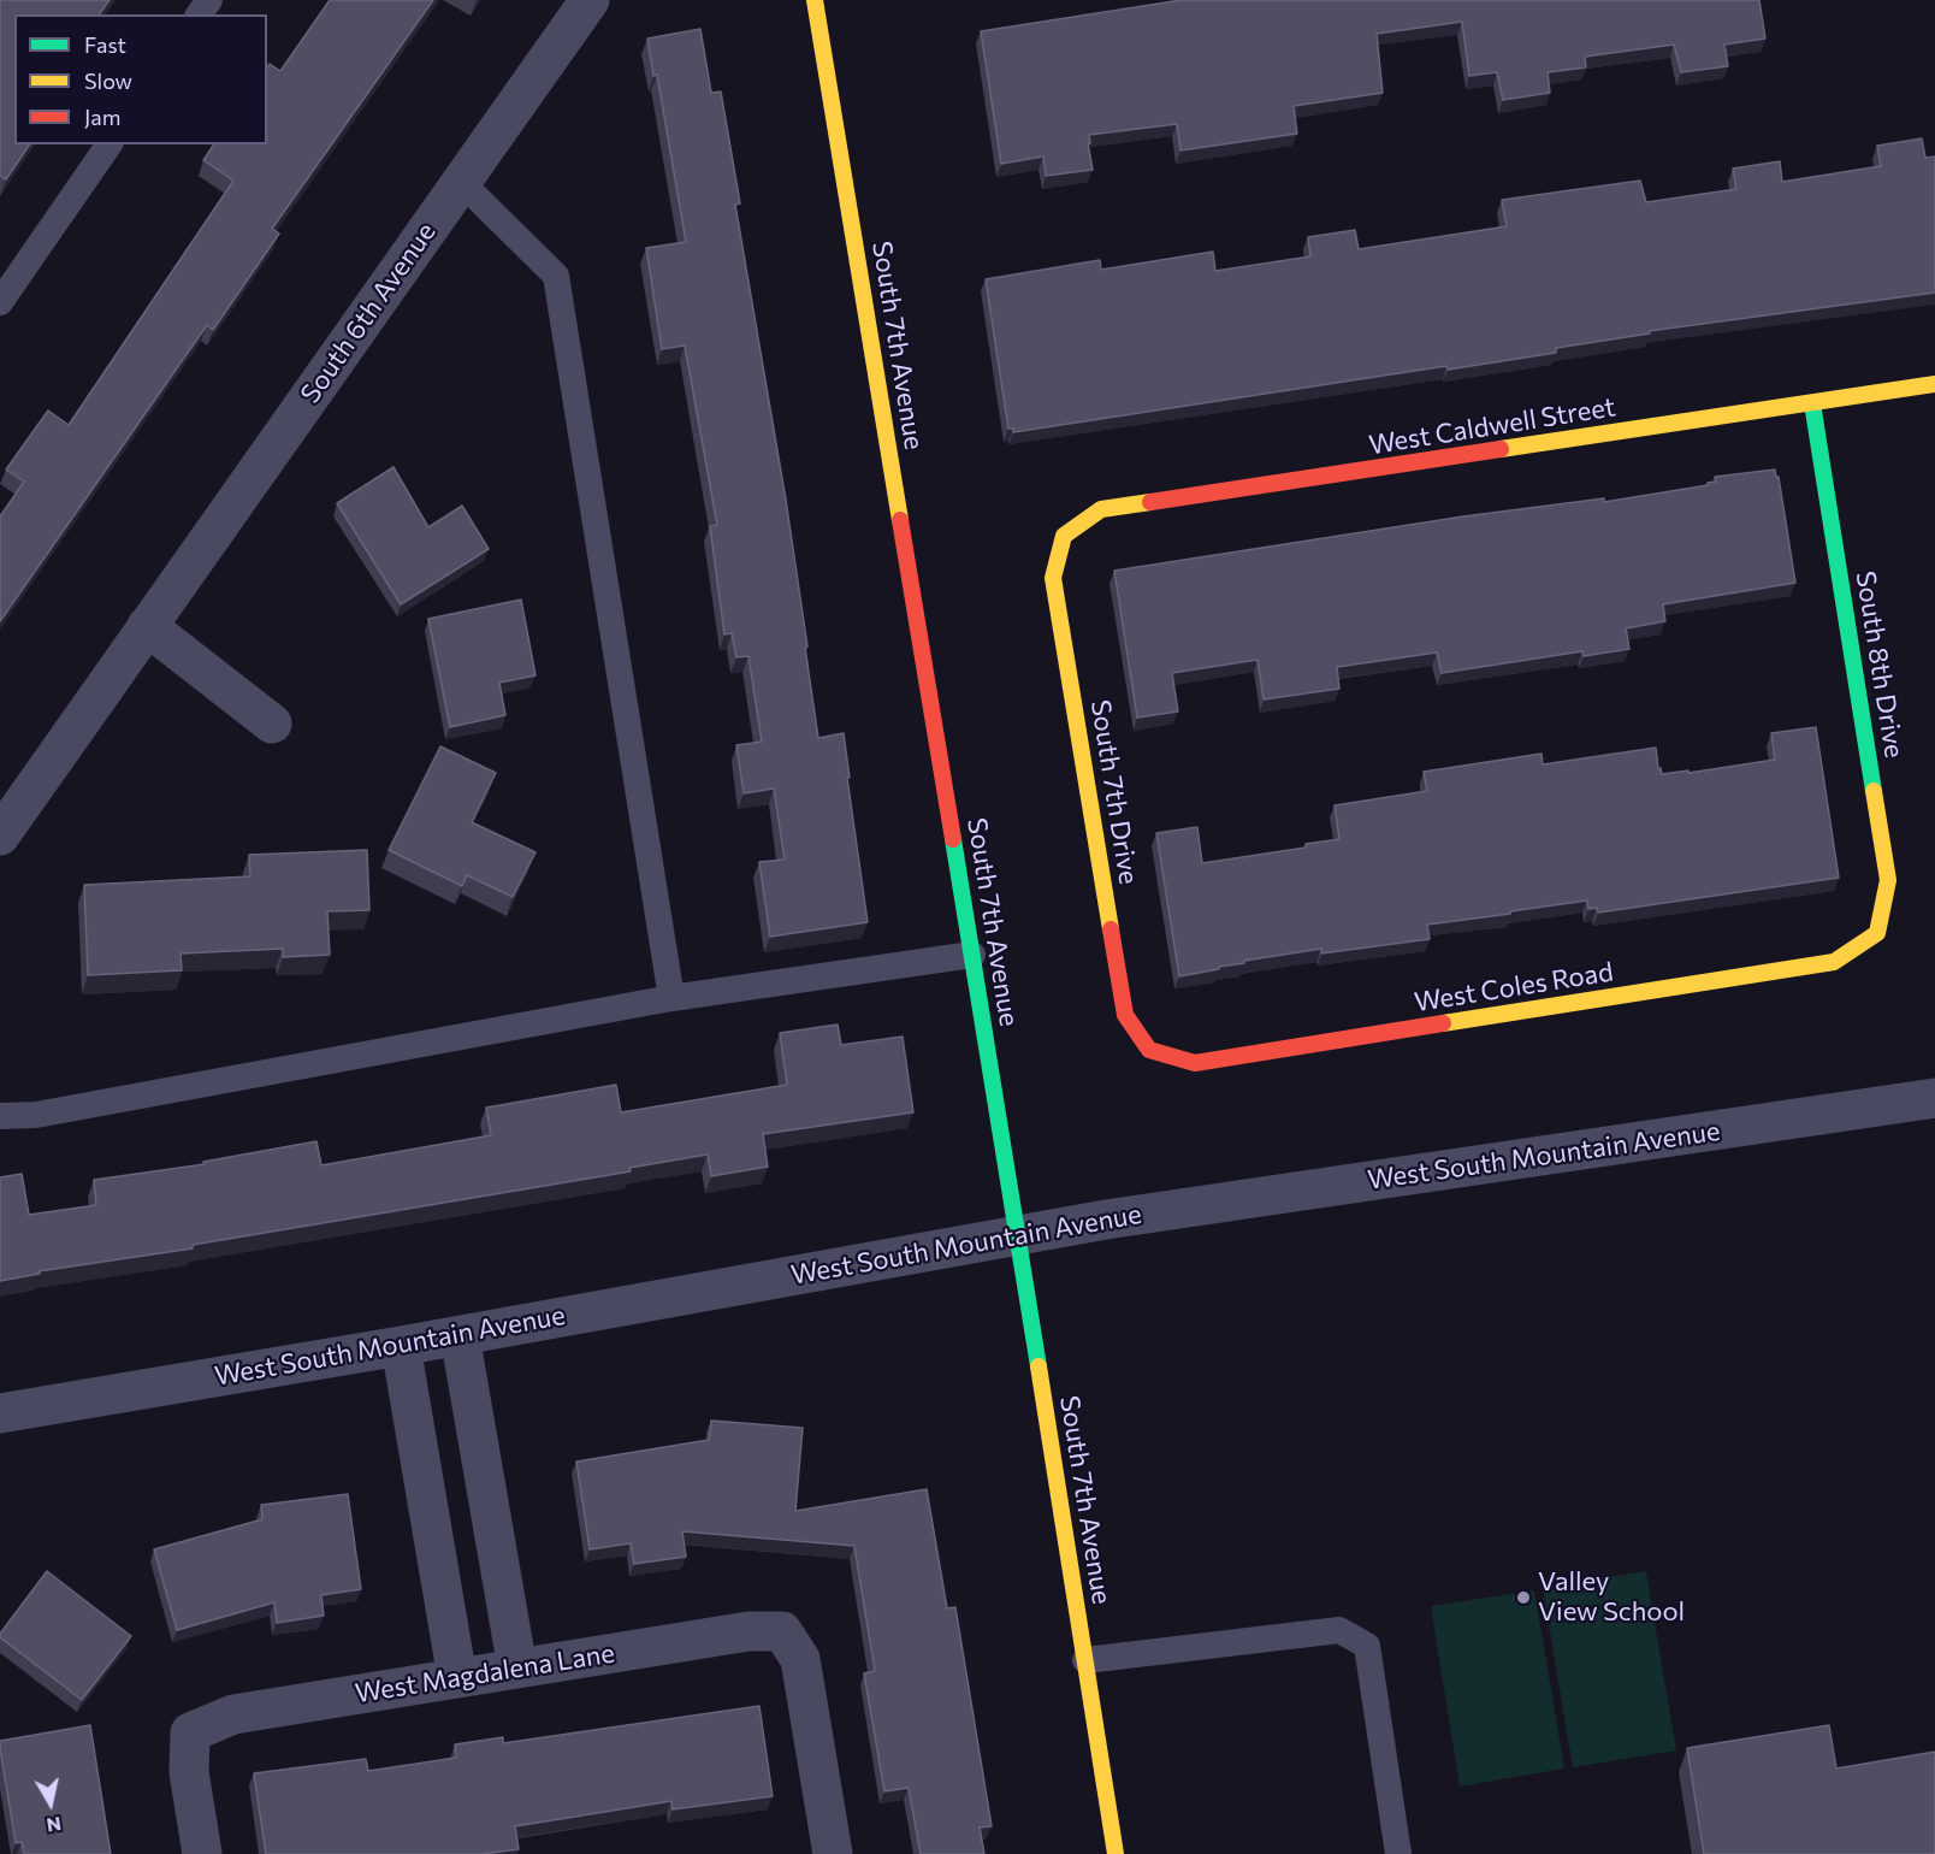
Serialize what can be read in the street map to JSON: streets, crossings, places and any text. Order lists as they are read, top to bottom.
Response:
{
  "streets": {
    "street": [
      "South 6th Avenue",
      "South 7th Avenue",
      "West Caldwell Street",
      "South 8th Drive",
      "South 7th Drive",
      "West Coles Road",
      "West South Mountain Avenue",
      "West Magdalena Lane"
    ]
  },
  "crossings": [
    ["South 7th Avenue", "West South Mountain Avenue"],
    ["West Caldwell Street", "South 8th Drive"],
    ["West Caldwell Street", "South 7th Drive"],
    ["South 8th Drive", "West Coles Road"],
    ["South 7th Drive", "West Coles Road"]
  ],
  "places": ["Valley View School"],
  "legend": ["Fast", "Slow", "Jam"],
  "north": "bottom"
}
